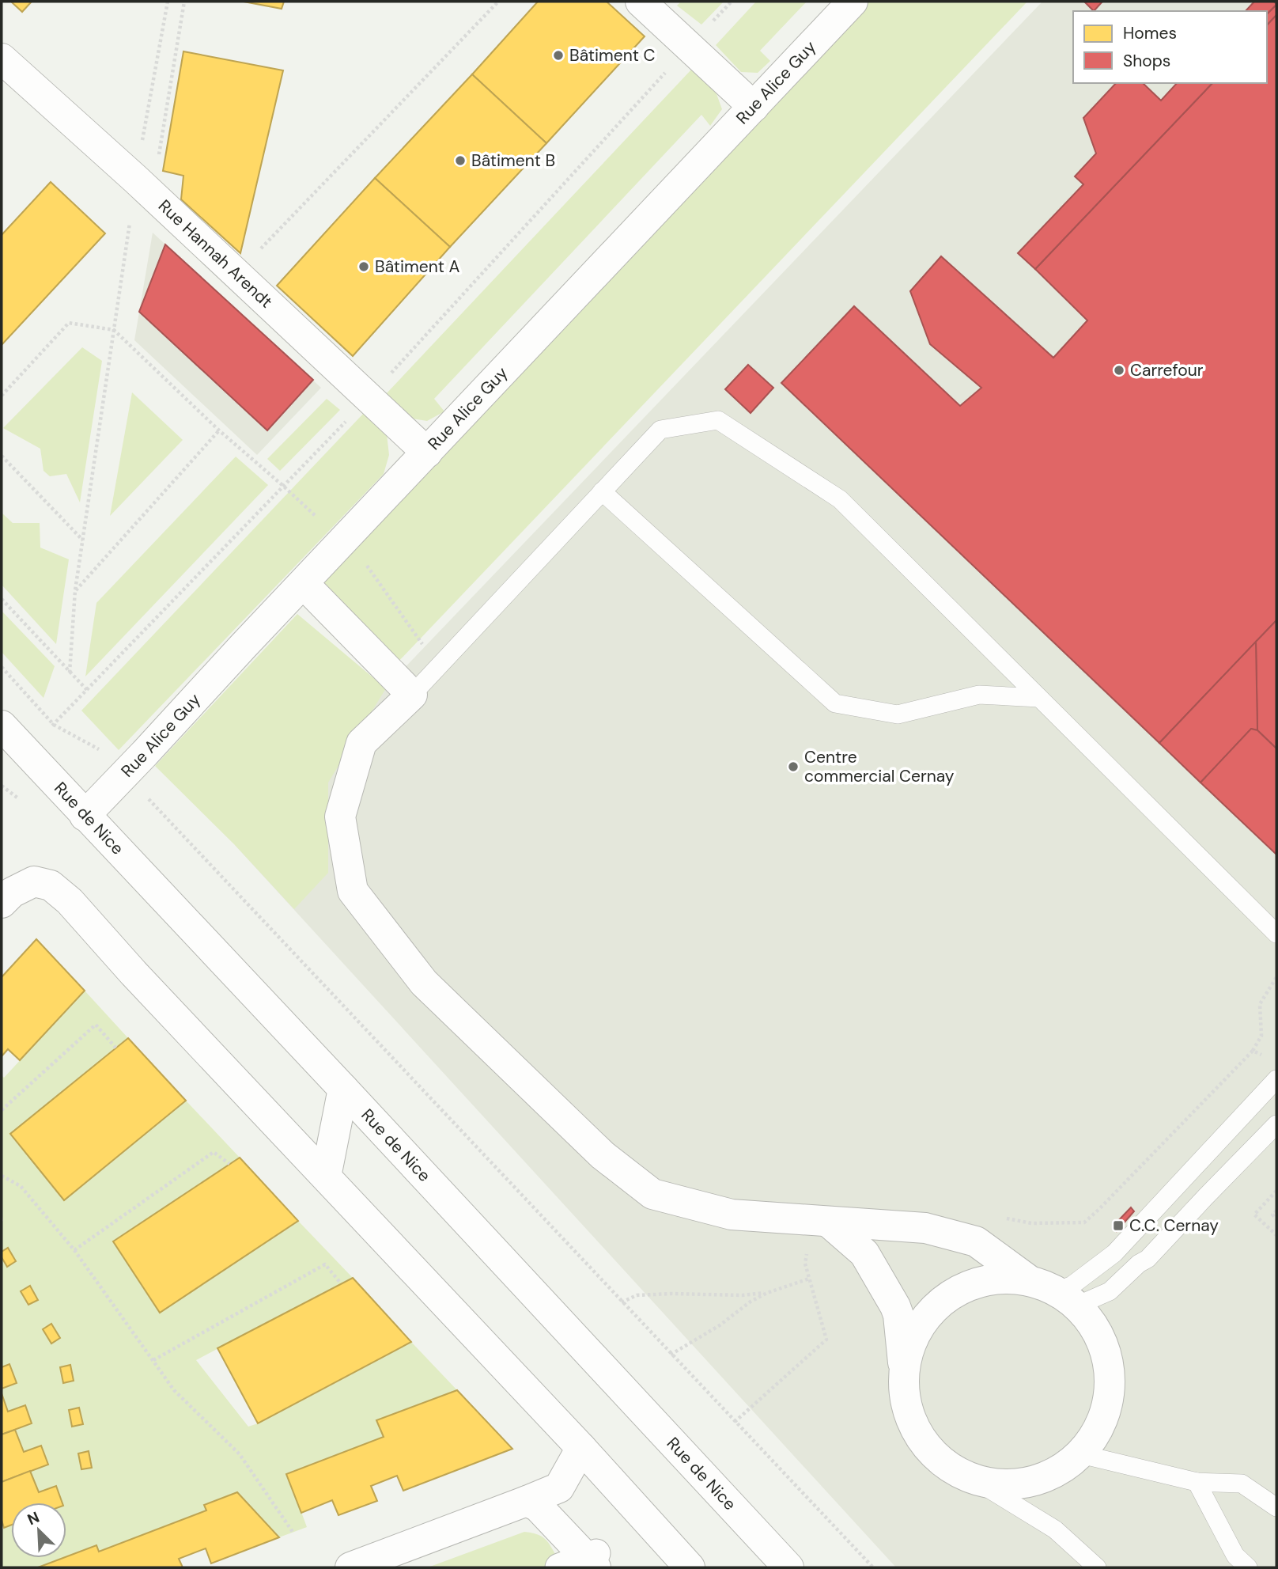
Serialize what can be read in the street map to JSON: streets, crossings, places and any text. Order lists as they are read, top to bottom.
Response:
{
  "streets": {
    "street": ["Rue Alice Guy", "Rue Hannah Arendt", "Rue de Nice"]
  },
  "crossings": [
    ["Rue Alice Guy", "Rue Hannah Arendt"],
    ["Rue Alice Guy", "Rue de Nice"]
  ],
  "places": {
    "other": [
      "Bâtiment C",
      "Bâtiment B",
      "Bâtiment A",
      "Carrefour",
      "Centre commercial Cernay"
    ],
    "transit": ["C.C. Cernay"]
  },
  "legend": ["Homes", "Shops"],
  "north": "top left"
}
